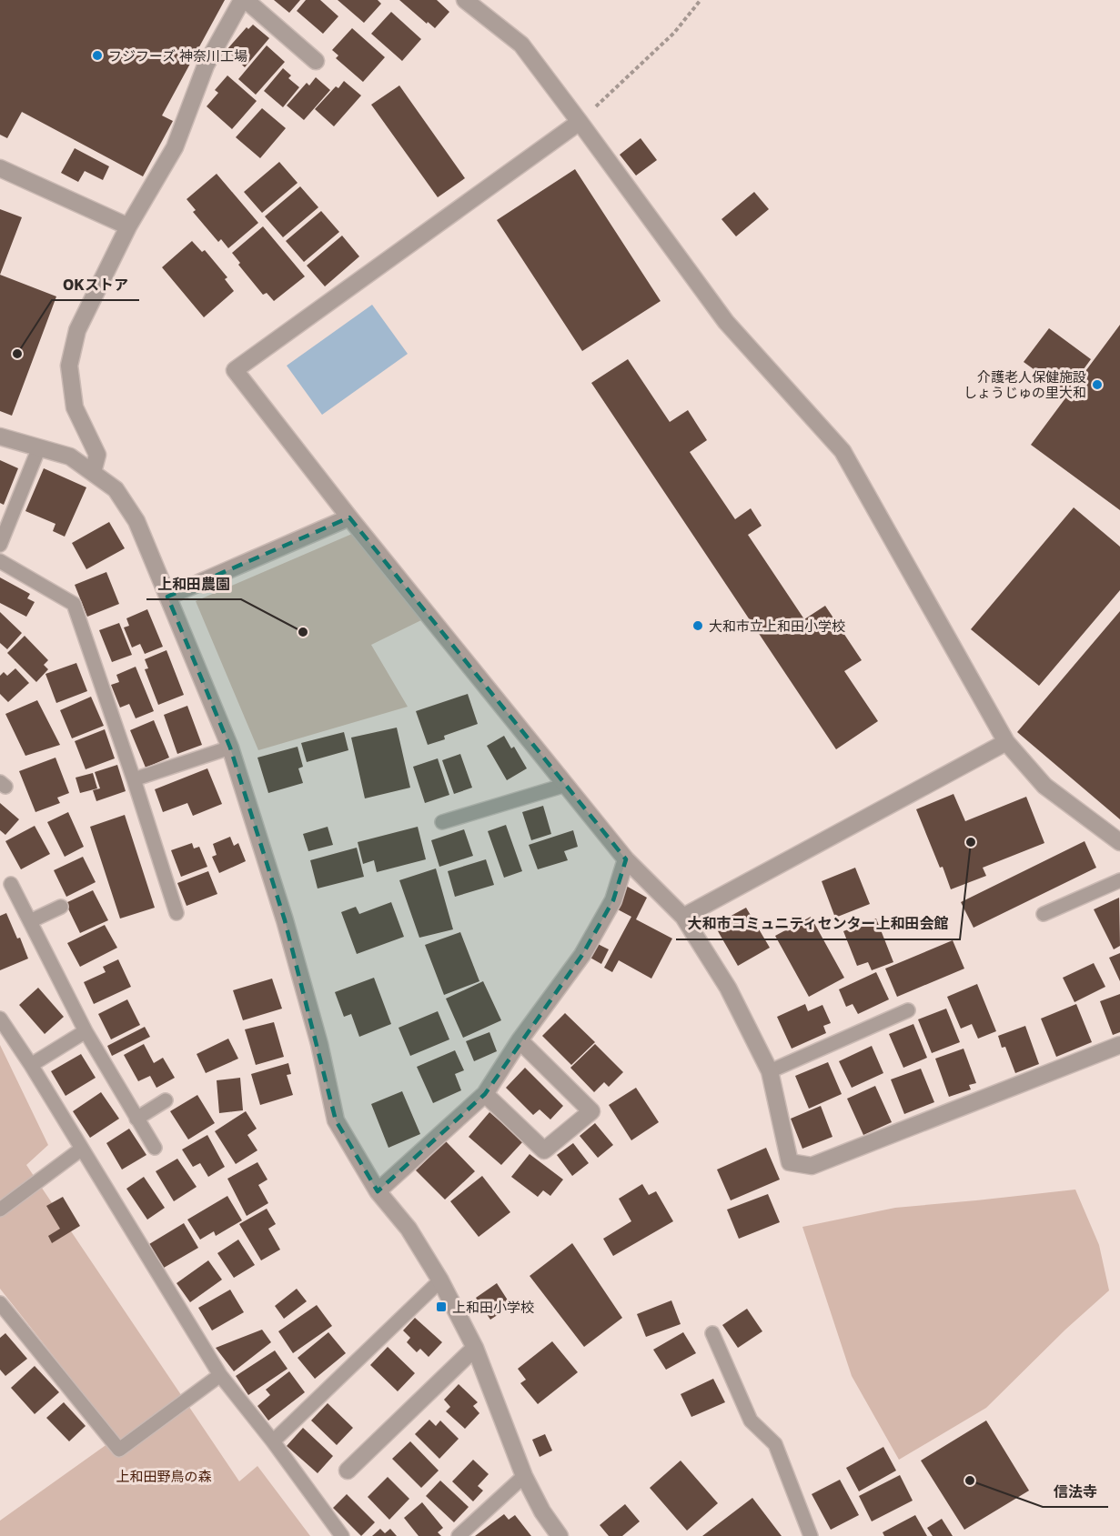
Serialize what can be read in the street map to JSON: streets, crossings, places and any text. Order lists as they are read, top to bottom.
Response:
{
  "parks": ["上和田野鳥の森"],
  "places": {
    "other": [
      "フジフーズ 神奈川工場",
      "OKストア",
      "介護老人保健施設 しょうじゅの里大和",
      "大和市立上和田小学校",
      "上和田農園",
      "大和市コミュニティセンター上和田会館",
      "信法寺"
    ],
    "transit": ["上和田小学校"]
  }
}
